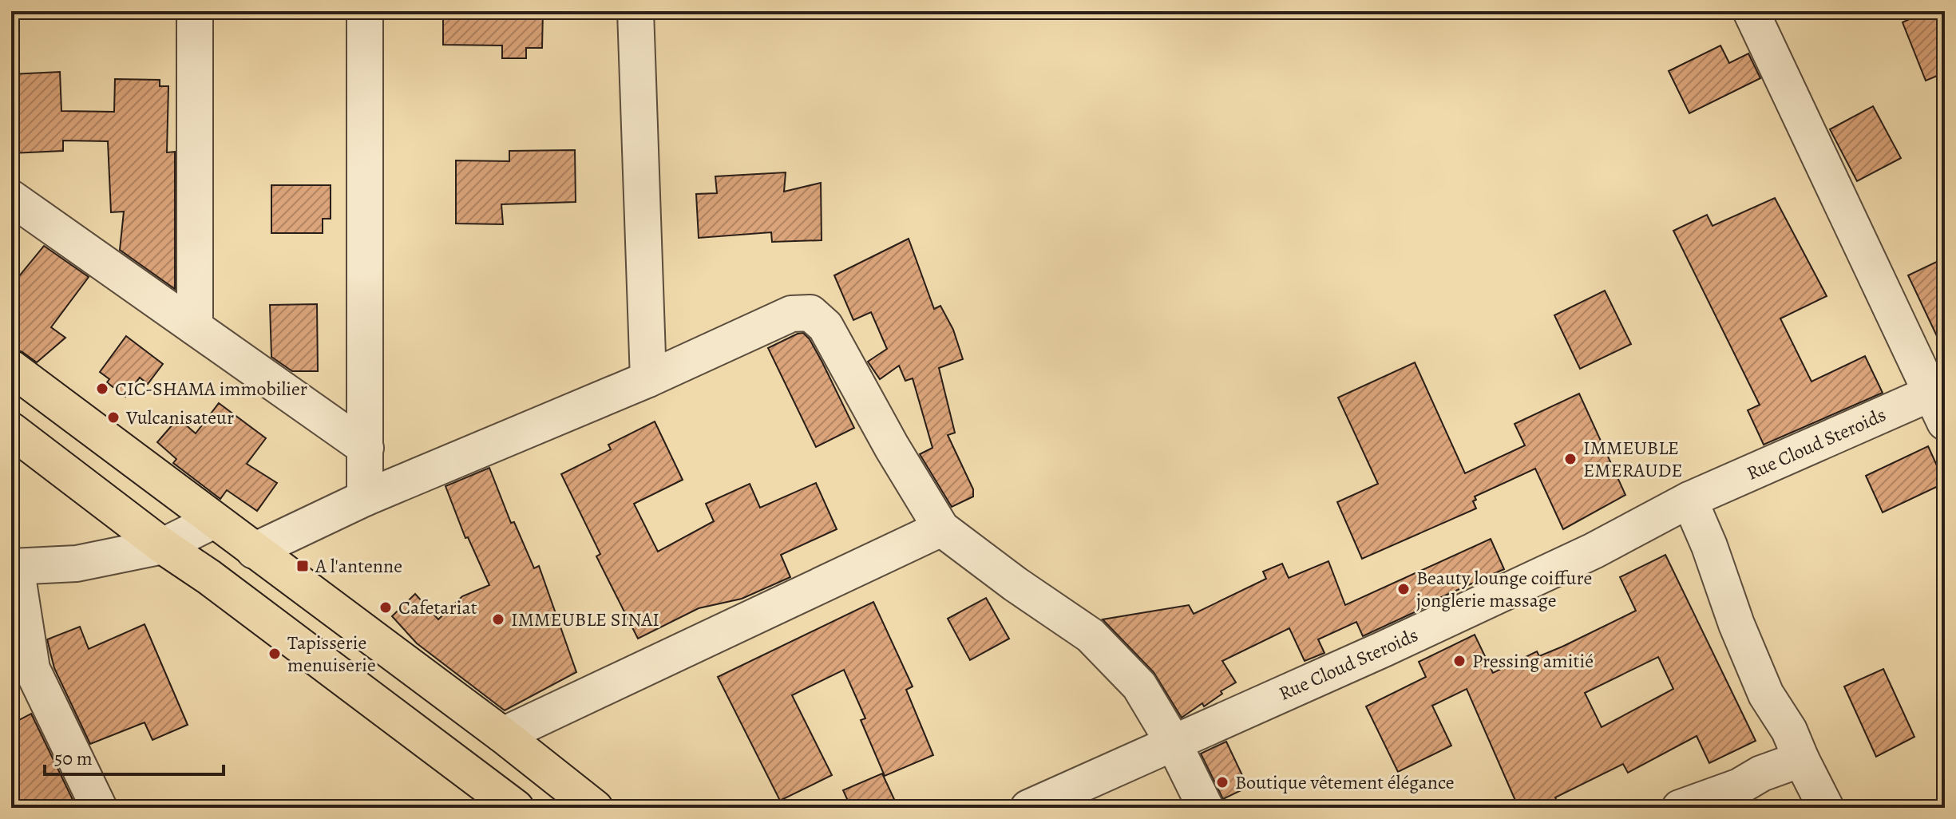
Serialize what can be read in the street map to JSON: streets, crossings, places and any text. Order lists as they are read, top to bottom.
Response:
{
  "streets": {
    "street": ["Rue Cloud Steroids"]
  },
  "places": {
    "other": [
      "CIC-SHAMA immobilier",
      "Vulcanisateur",
      "IMMEUBLE EMERAUDE",
      "Beauty lounge coiffure jonglerie massage",
      "Cafetariat",
      "IMMEUBLE SINAI",
      "Tapisserie menuiserie",
      "Pressing amitié",
      "Boutique vêtement élégance"
    ],
    "transit": ["A l'antenne"]
  },
  "scale_bar": "50 m"
}
